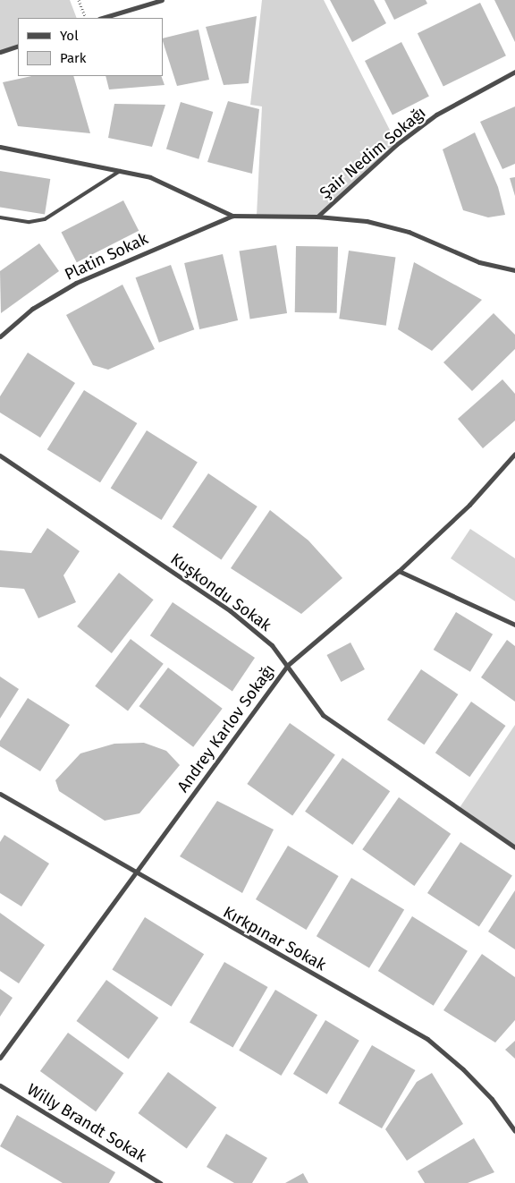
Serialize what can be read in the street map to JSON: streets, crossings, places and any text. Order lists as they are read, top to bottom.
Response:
{
  "streets": {
    "street": [
      "Şair Nedim Sokağı",
      "Platin Sokak",
      "Kuşkondu Sokak",
      "Andrey Karlov Sokağı",
      "Kırkpınar Sokak",
      "Willy Brandt Sokak"
    ]
  },
  "crossings": [
    ["Kuşkondu Sokak", "Andrey Karlov Sokağı"],
    ["Andrey Karlov Sokağı", "Kırkpınar Sokak"]
  ],
  "legend": ["Yol", "Park"]
}
